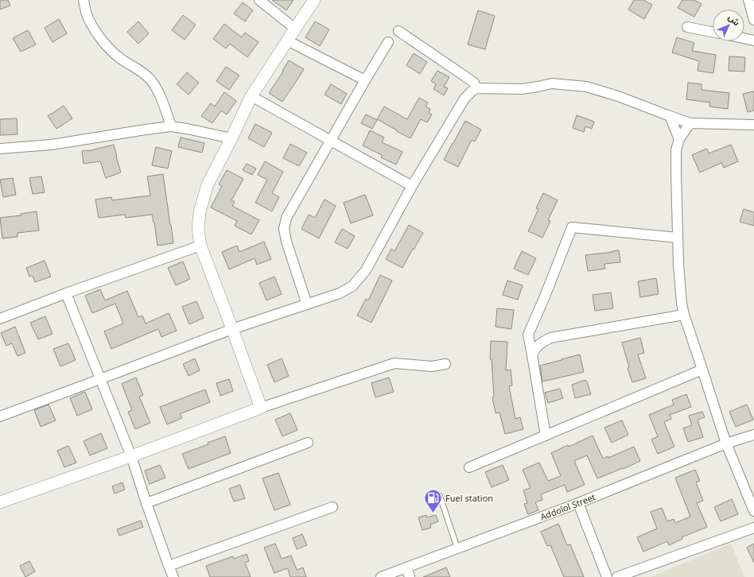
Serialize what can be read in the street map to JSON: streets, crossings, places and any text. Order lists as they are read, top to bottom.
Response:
{
  "streets": {
    "street": ["Addolol Street"]
  },
  "places": {
    "fuel station": ["Fuel station"]
  },
  "north": "top right"
}
